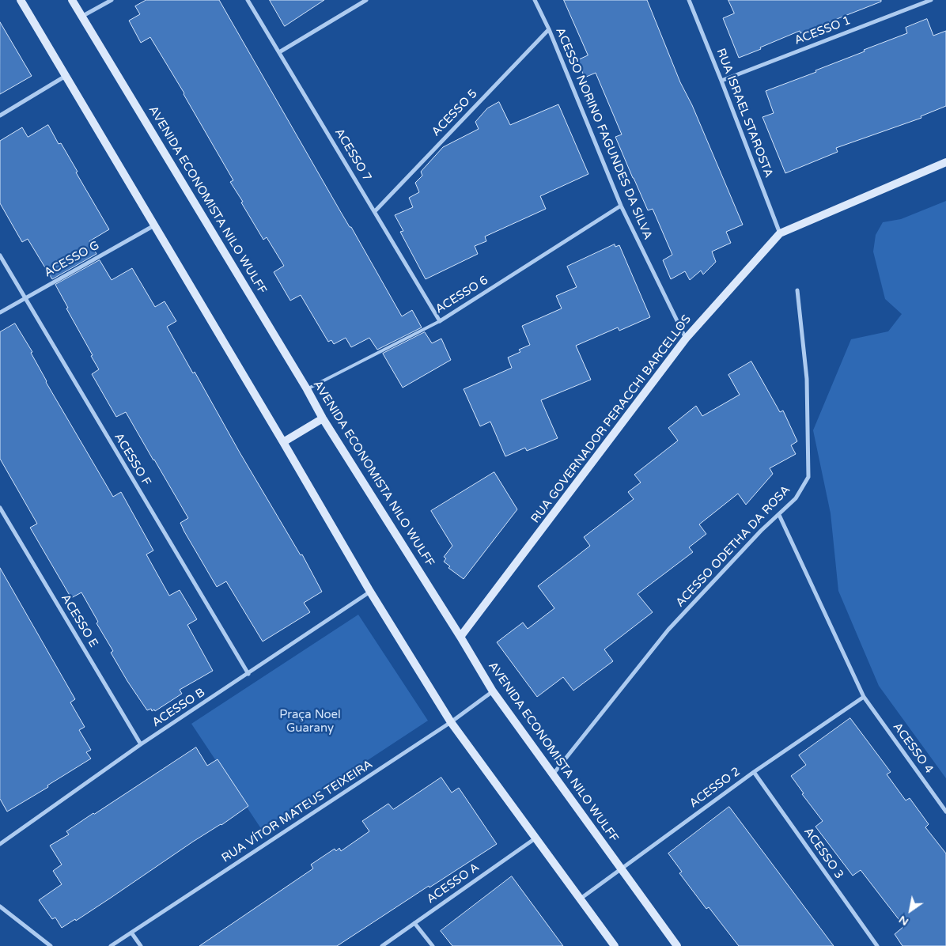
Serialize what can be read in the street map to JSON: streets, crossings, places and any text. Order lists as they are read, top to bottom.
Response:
{
  "streets": {
    "street": [
      "ACESSO 1",
      "ACESSO 5",
      "RUA ISRAEL STAROSTA",
      "ACESSO NORINO FAGUNDES DA SILVA",
      "ACESSO 7",
      "AVENIDA ECONOMISTA NILO WULFF",
      "ACESSO G",
      "ACESSO 6",
      "RUA GOVERNADOR PERACCHI BARCELLOS",
      "ACESSO F",
      "ACESSO ODETHA DA ROSA",
      "ACESSO E",
      "ACESSO B",
      "ACESSO 4",
      "ACESSO 2",
      "RUA VÍTOR MATEUS TEIXEIRA",
      "ACESSO 3",
      "ACESSO A"
    ]
  },
  "crossings": [
    ["ACESSO 1", "RUA ISRAEL STAROSTA"],
    ["ACESSO 5", "ACESSO NORINO FAGUNDES DA SILVA"],
    ["ACESSO 5", "ACESSO 7"],
    ["RUA ISRAEL STAROSTA", "RUA GOVERNADOR PERACCHI BARCELLOS"],
    ["ACESSO NORINO FAGUNDES DA SILVA", "ACESSO 6"],
    ["ACESSO NORINO FAGUNDES DA SILVA", "RUA GOVERNADOR PERACCHI BARCELLOS"],
    ["ACESSO 7", "ACESSO 6"],
    ["AVENIDA ECONOMISTA NILO WULFF", "ACESSO 6"],
    ["AVENIDA ECONOMISTA NILO WULFF", "RUA GOVERNADOR PERACCHI BARCELLOS"],
    ["AVENIDA ECONOMISTA NILO WULFF", "ACESSO ODETHA DA ROSA"],
    ["AVENIDA ECONOMISTA NILO WULFF", "ACESSO 2"],
    ["AVENIDA ECONOMISTA NILO WULFF", "RUA VÍTOR MATEUS TEIXEIRA"],
    ["ACESSO G", "ACESSO F"],
    ["ACESSO F", "ACESSO B"],
    ["ACESSO ODETHA DA ROSA", "ACESSO 4"],
    ["ACESSO E", "ACESSO B"],
    ["ACESSO 4", "ACESSO 2"],
    ["ACESSO 2", "ACESSO 3"]
  ],
  "parks": ["Praça Noel Guarany"],
  "north": "bottom left"
}
